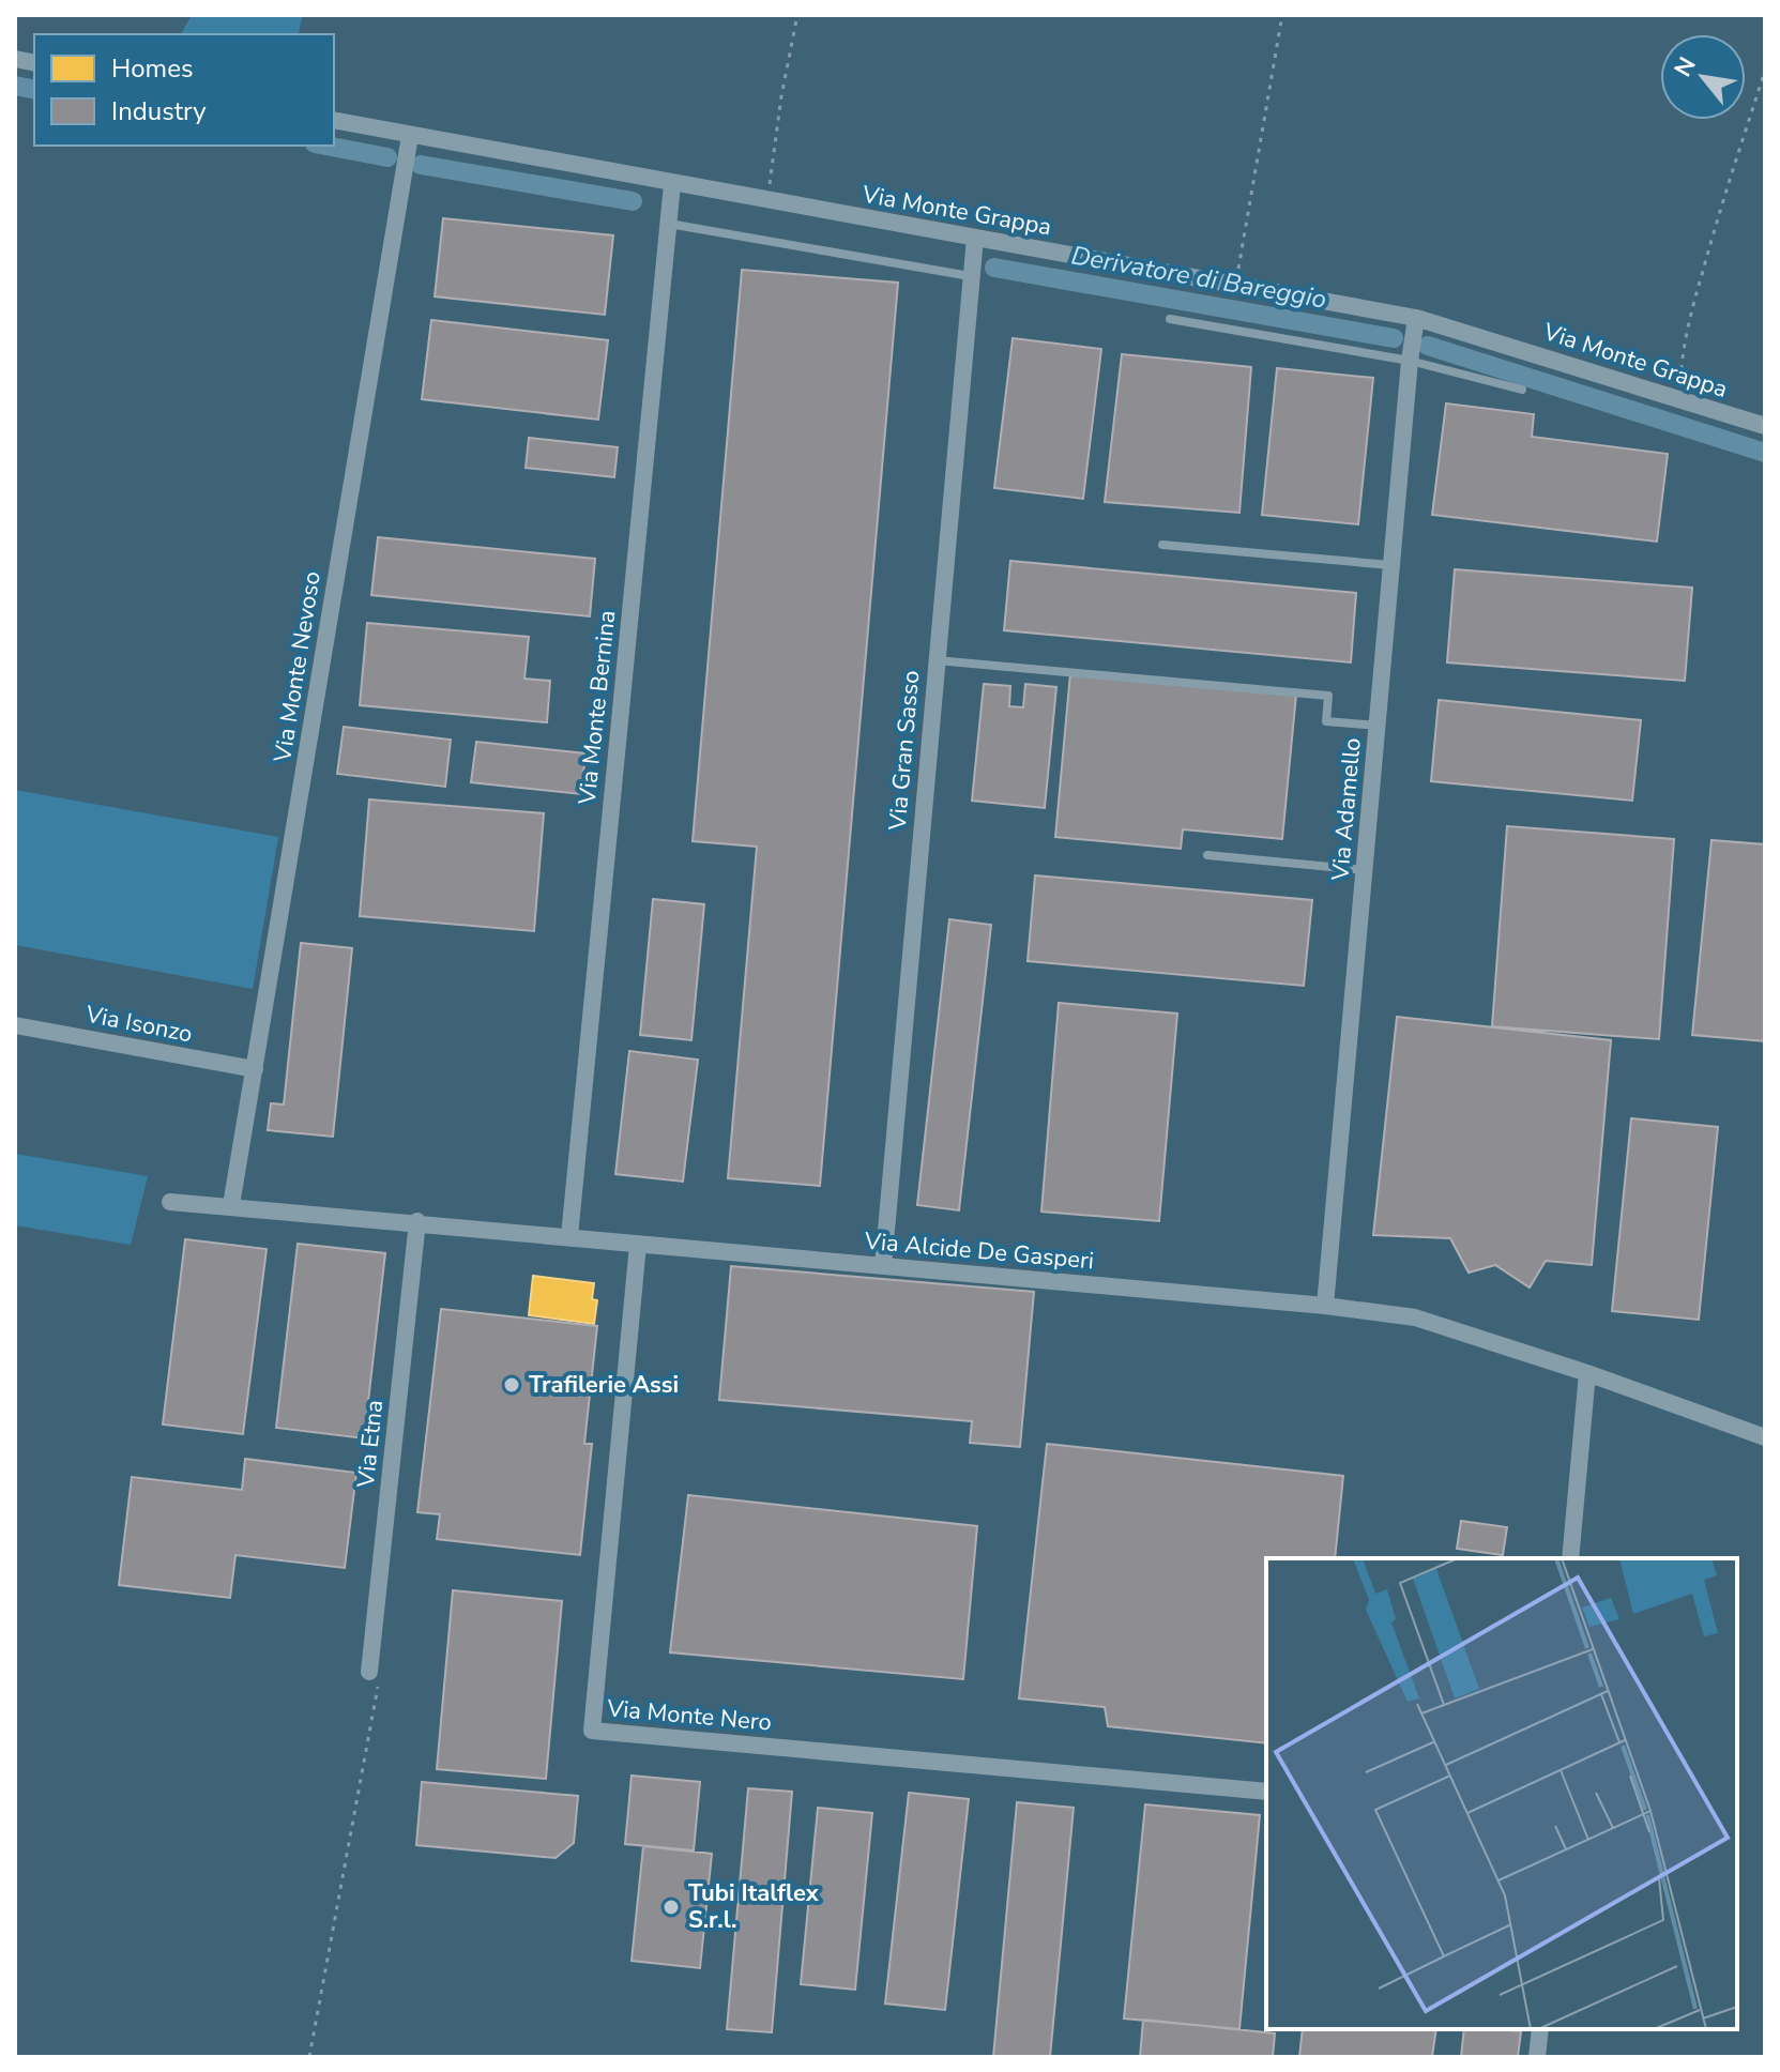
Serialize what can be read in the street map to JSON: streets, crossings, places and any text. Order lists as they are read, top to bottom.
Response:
{
  "streets": {
    "street": [
      "Via Monte Grappa",
      "Via Monte Nevoso",
      "Via Monte Bernina",
      "Via Gran Sasso",
      "Via Adamello",
      "Via Isonzo",
      "Via Alcide De Gasperi",
      "Via Etna",
      "Via Monte Nero"
    ]
  },
  "crossings": [
    ["Via Monte Grappa", "Via Monte Nevoso"],
    ["Via Monte Grappa", "Via Monte Bernina"],
    ["Via Monte Grappa", "Via Gran Sasso"],
    ["Via Monte Grappa", "Via Adamello"],
    ["Via Monte Nevoso", "Via Isonzo"],
    ["Via Monte Nevoso", "Via Alcide De Gasperi"],
    ["Via Monte Bernina", "Via Alcide De Gasperi"],
    ["Via Gran Sasso", "Via Alcide De Gasperi"],
    ["Via Adamello", "Via Alcide De Gasperi"],
    ["Via Alcide De Gasperi", "Via Etna"],
    ["Via Alcide De Gasperi", "Via Monte Nero"]
  ],
  "water": ["Derivatore di Bareggio"],
  "places": ["Trafilerie Assi", "Tubi Italflex S.r.l."],
  "legend": ["Homes", "Industry"],
  "north": "top left"
}
